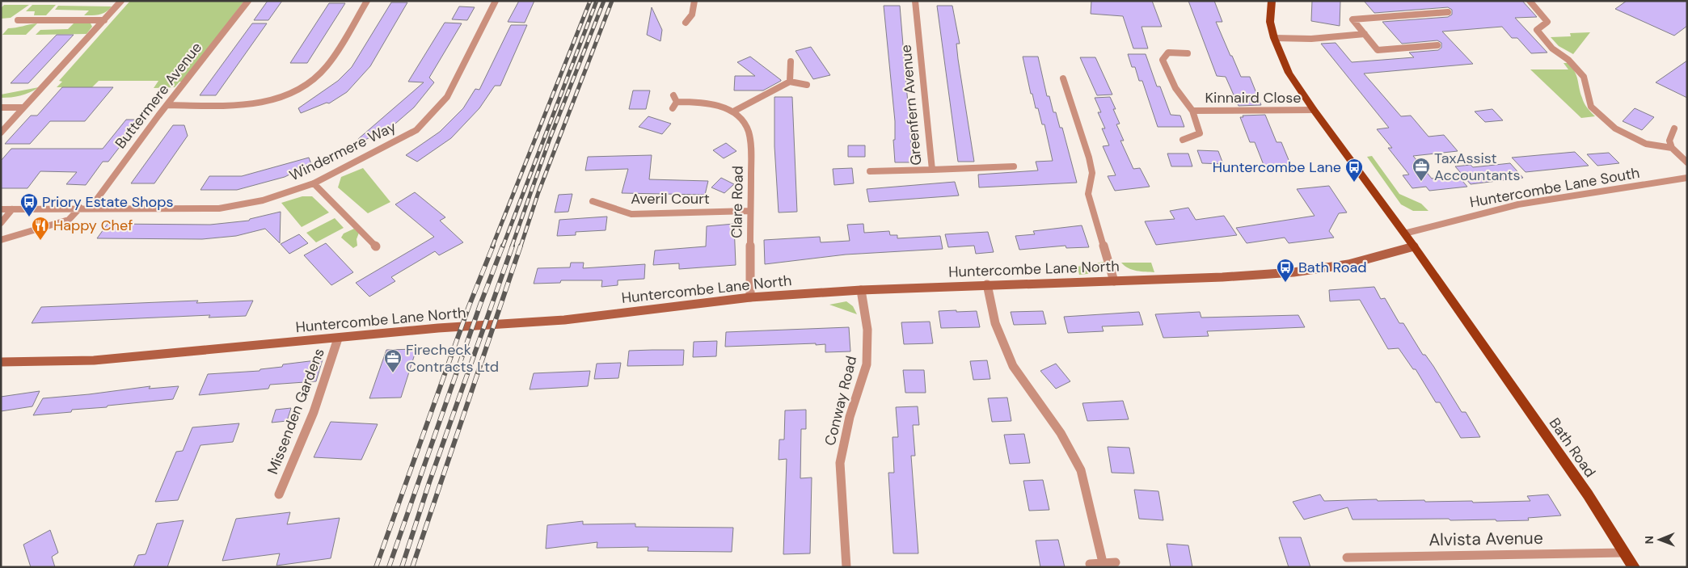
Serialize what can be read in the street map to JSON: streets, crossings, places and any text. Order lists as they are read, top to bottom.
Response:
{
  "streets": {
    "main road": ["Bath Road"],
    "street": [
      "Buttermere Avenue",
      "Kinnaird Close",
      "Greenfern Avenue",
      "Windermere Way",
      "Huntercombe Lane South",
      "Averil Court",
      "Clare Road",
      "Huntercombe Lane North",
      "Conway Road",
      "Missenden Gardens",
      "Alvista Avenue"
    ]
  },
  "crossings": [
    ["Buttermere Avenue", "Windermere Way"],
    ["Kinnaird Close", "Bath Road"],
    ["Huntercombe Lane South", "Bath Road"],
    ["Averil Court", "Clare Road"],
    ["Clare Road", "Huntercombe Lane North"],
    ["Huntercombe Lane North", "Conway Road"],
    ["Huntercombe Lane North", "Missenden Gardens"],
    ["Huntercombe Lane North", "Bath Road"],
    ["Bath Road", "Alvista Avenue"]
  ],
  "places": {
    "office": ["TaxAssist Accountants", "Firecheck Contracts Ltd"],
    "bus stop": ["Huntercombe Lane", "Priory Estate Shops", "Bath Road"],
    "restaurant": ["Happy Chef"]
  },
  "north": "left"
}
